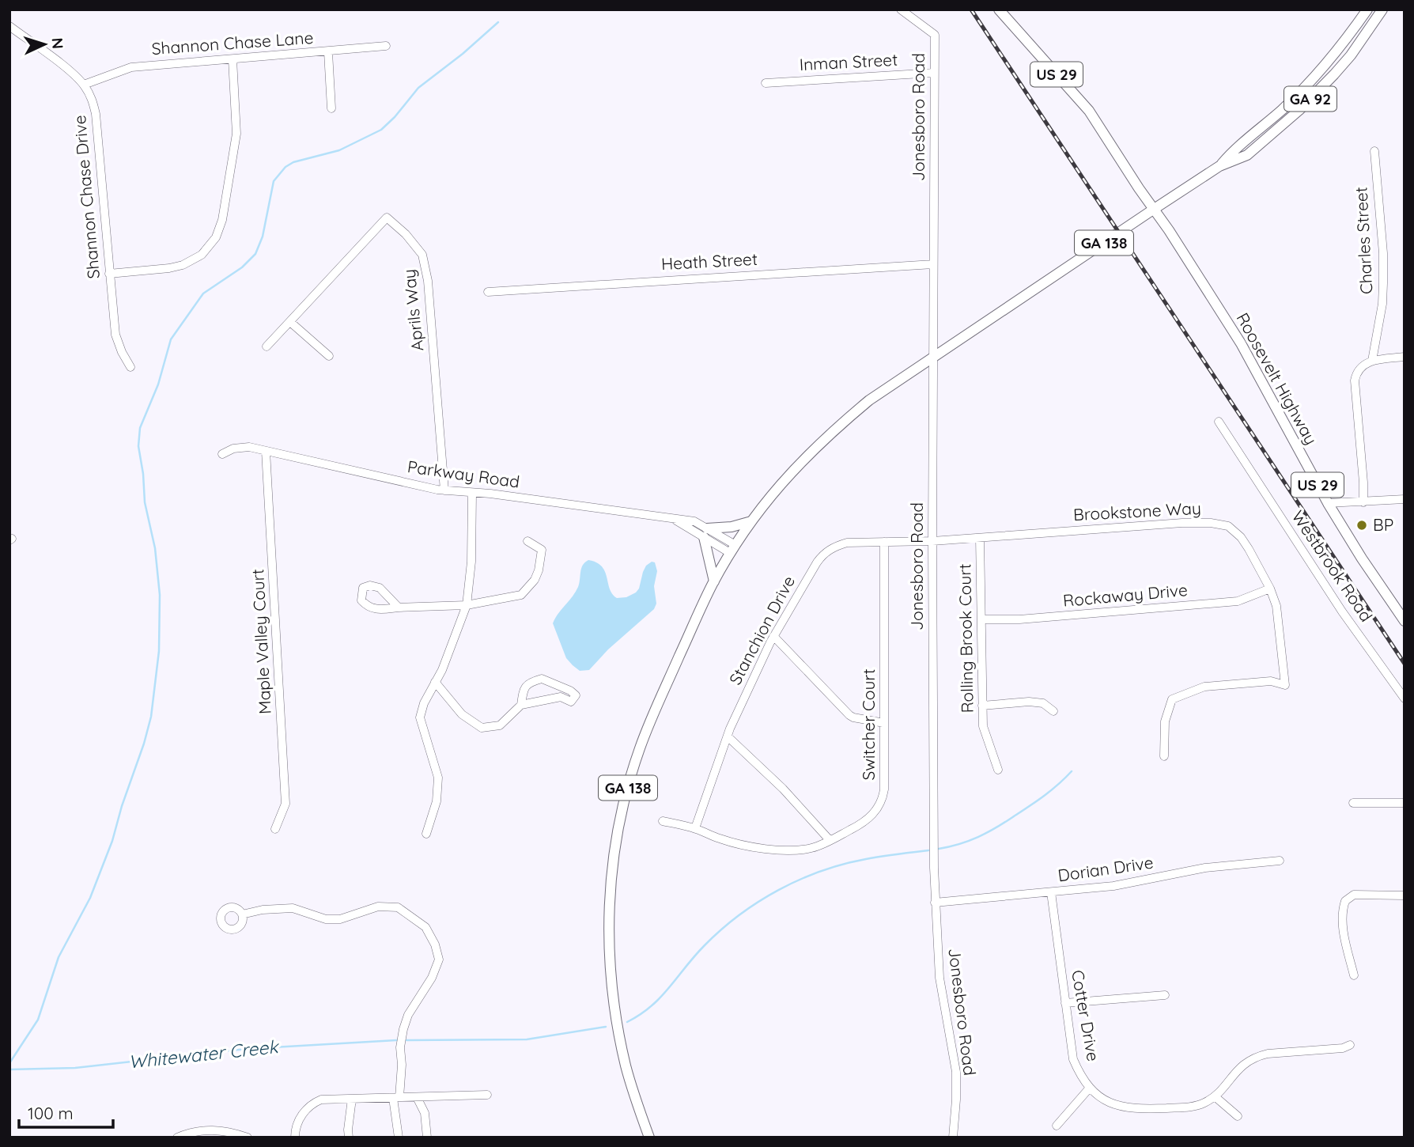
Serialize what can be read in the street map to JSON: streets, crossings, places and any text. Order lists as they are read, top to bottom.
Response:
{
  "streets": {
    "main road": [
      "US 29",
      "GA 92",
      "GA 138",
      "Roosevelt Highway"
    ],
    "street": [
      "Shannon Chase Lane",
      "Inman Street",
      "Jonesboro Road",
      "Shannon Chase Drive",
      "Charles Street",
      "Heath Street",
      "Aprils Way",
      "Parkway Road",
      "Brookstone Way",
      "Westbrook Road",
      "Rockaway Drive",
      "Stanchion Drive",
      "Rolling Brook Court",
      "Maple Valley Court",
      "Switcher Court",
      "Dorian Drive",
      "Cotter Drive"
    ]
  },
  "crossings": [
    ["Shannon Chase Lane", "Shannon Chase Drive"],
    ["Inman Street", "Jonesboro Road"],
    ["US 29", "GA 92"],
    ["US 29", "GA 138"],
    ["US 29", "Roosevelt Highway"],
    ["GA 92", "GA 138"],
    ["GA 92", "Roosevelt Highway"],
    ["Jonesboro Road", "GA 138"],
    ["Jonesboro Road", "Heath Street"],
    ["Jonesboro Road", "Brookstone Way"],
    ["Jonesboro Road", "Stanchion Drive"],
    ["Jonesboro Road", "Dorian Drive"],
    ["GA 138", "Roosevelt Highway"],
    ["GA 138", "Parkway Road"],
    ["Aprils Way", "Parkway Road"],
    ["Parkway Road", "Maple Valley Court"],
    ["Brookstone Way", "Rockaway Drive"],
    ["Brookstone Way", "Stanchion Drive"],
    ["Brookstone Way", "Rolling Brook Court"],
    ["Rockaway Drive", "Rolling Brook Court"],
    ["Stanchion Drive", "Switcher Court"],
    ["Dorian Drive", "Cotter Drive"]
  ],
  "water": ["Whitewater Creek"],
  "places": ["BP"],
  "scale_bar": "100 m",
  "north": "right"
}
